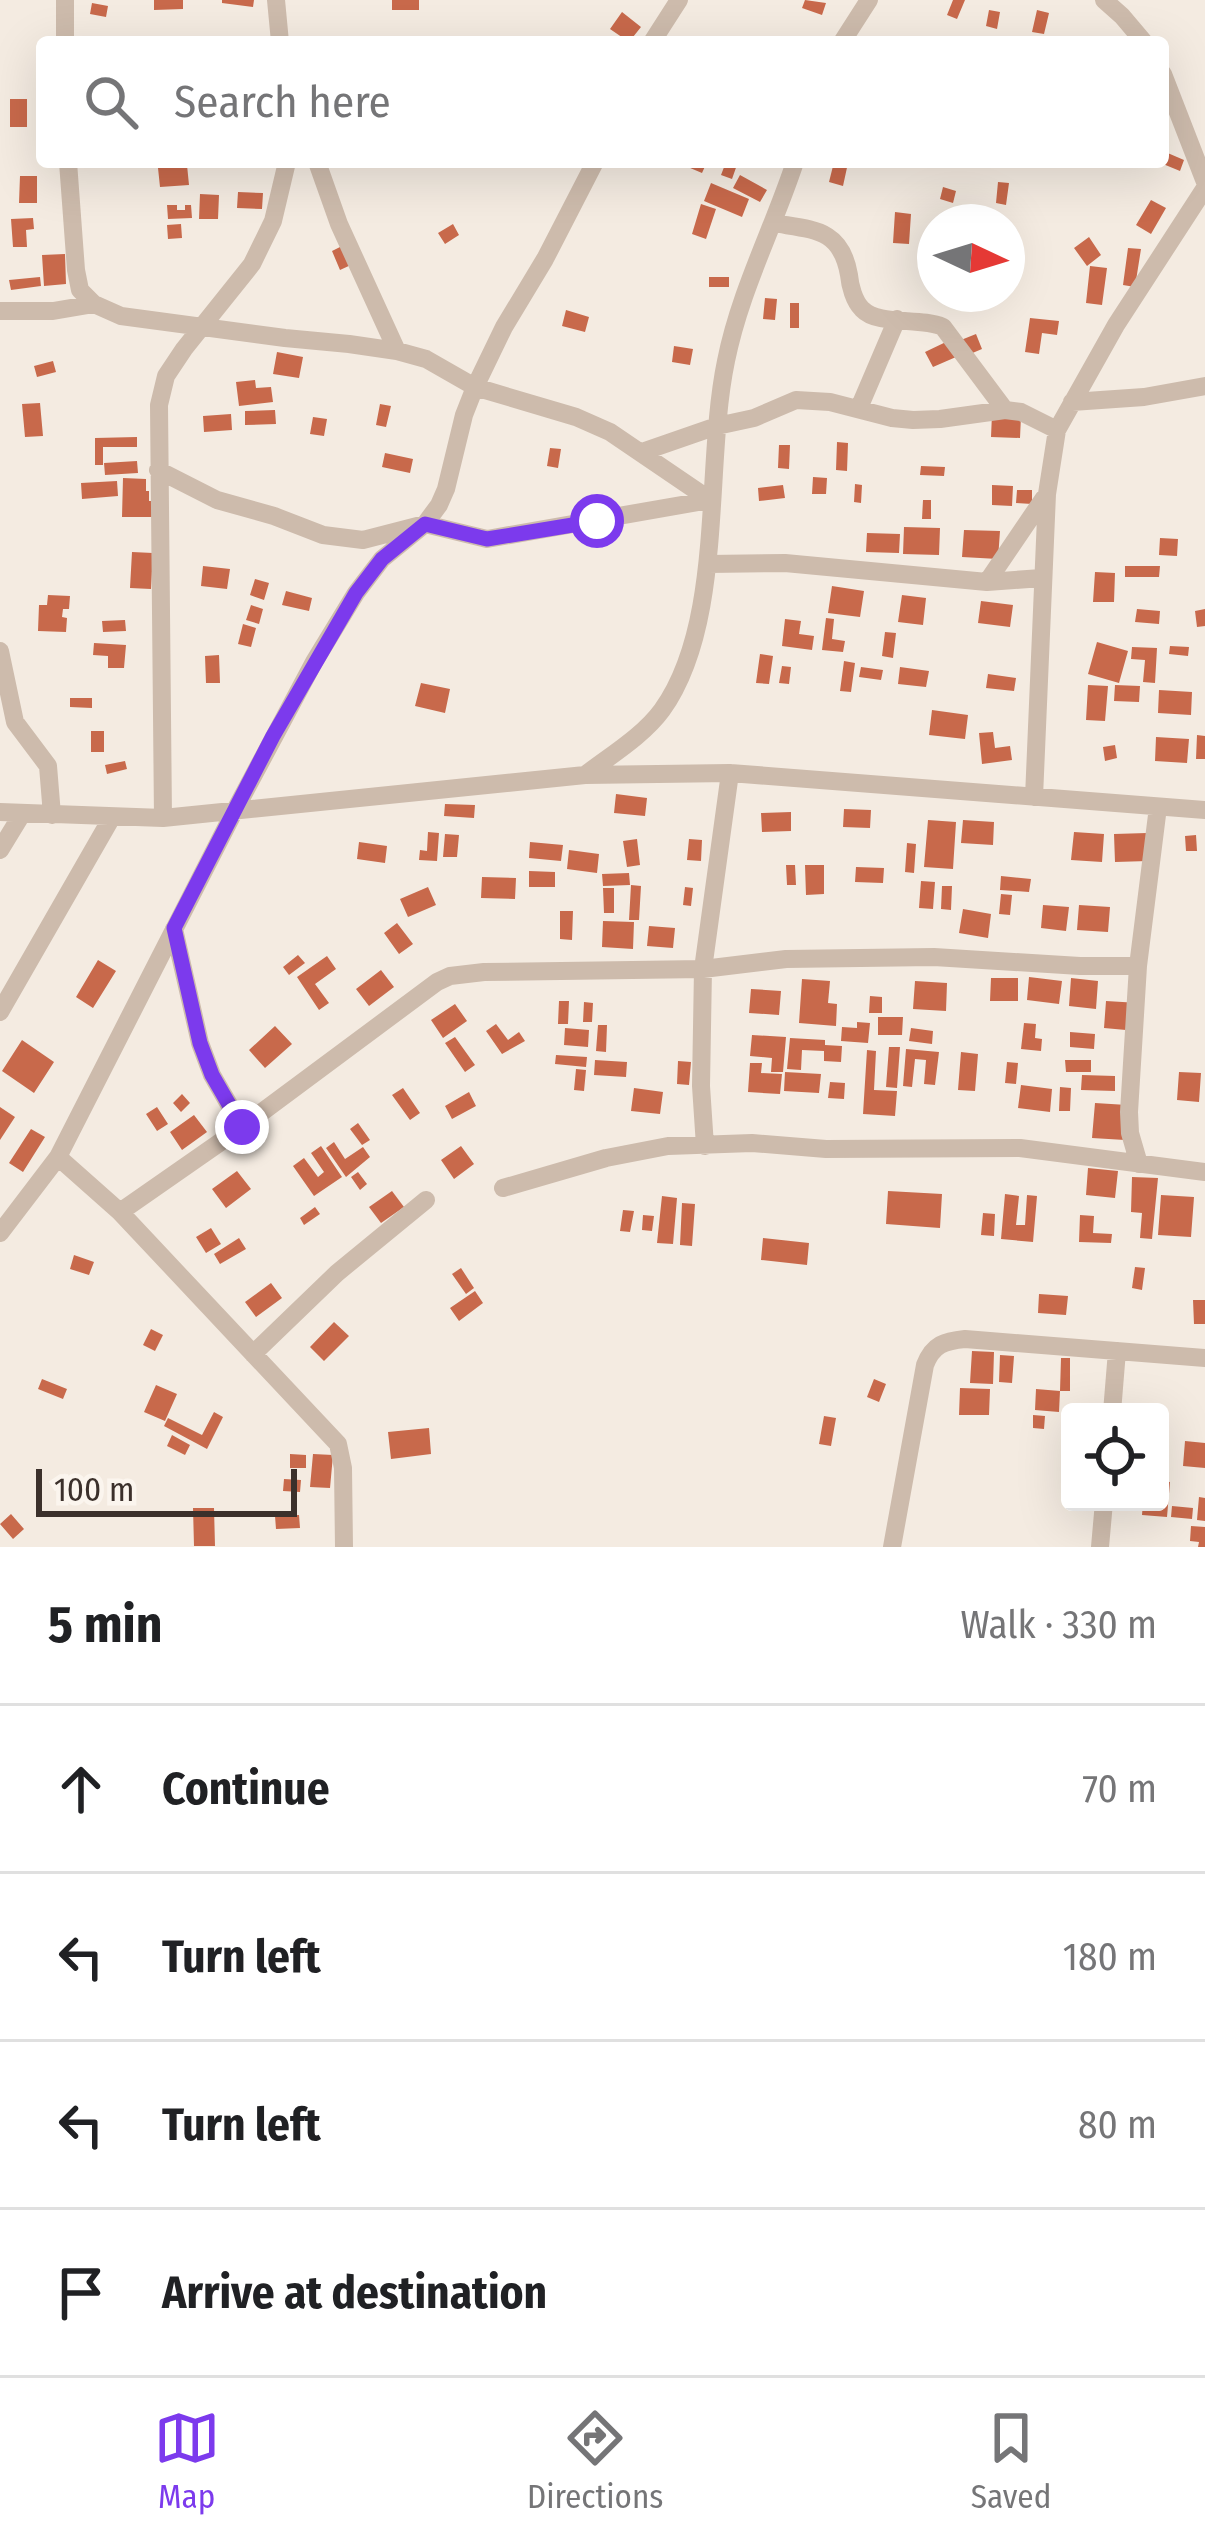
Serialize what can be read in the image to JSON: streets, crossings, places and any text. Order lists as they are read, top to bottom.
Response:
{
  "scale_bar": "100 m",
  "north": "right",
  "page": {
    "search": "Search here",
    "scale": "100 m",
    "heading": ["5 min", "Walk · 330 m"],
    "list": [
      ["Continue", "70 m"],
      ["Turn left", "180 m"],
      ["Turn left", "80 m"],
      "Arrive at destination"
    ],
    "nav": ["Map", "Directions", "Saved"]
  }
}
